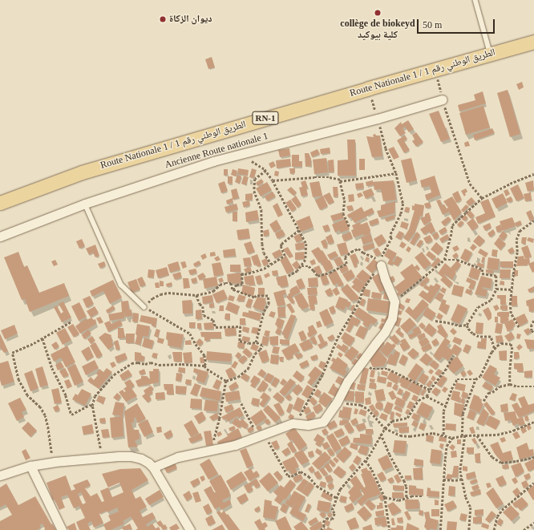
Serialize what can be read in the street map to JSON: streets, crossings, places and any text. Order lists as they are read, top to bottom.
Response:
{
  "streets": {
    "main road": ["Route Nationale 1 / الطريق الوطني رقم 1", "RN-1"],
    "street": ["Ancienne Route nationale 1"]
  },
  "places": ["collège de biokeyd كلية بيوكيد", "ديوان الزكاة"],
  "scale_bar": "50 m"
}
